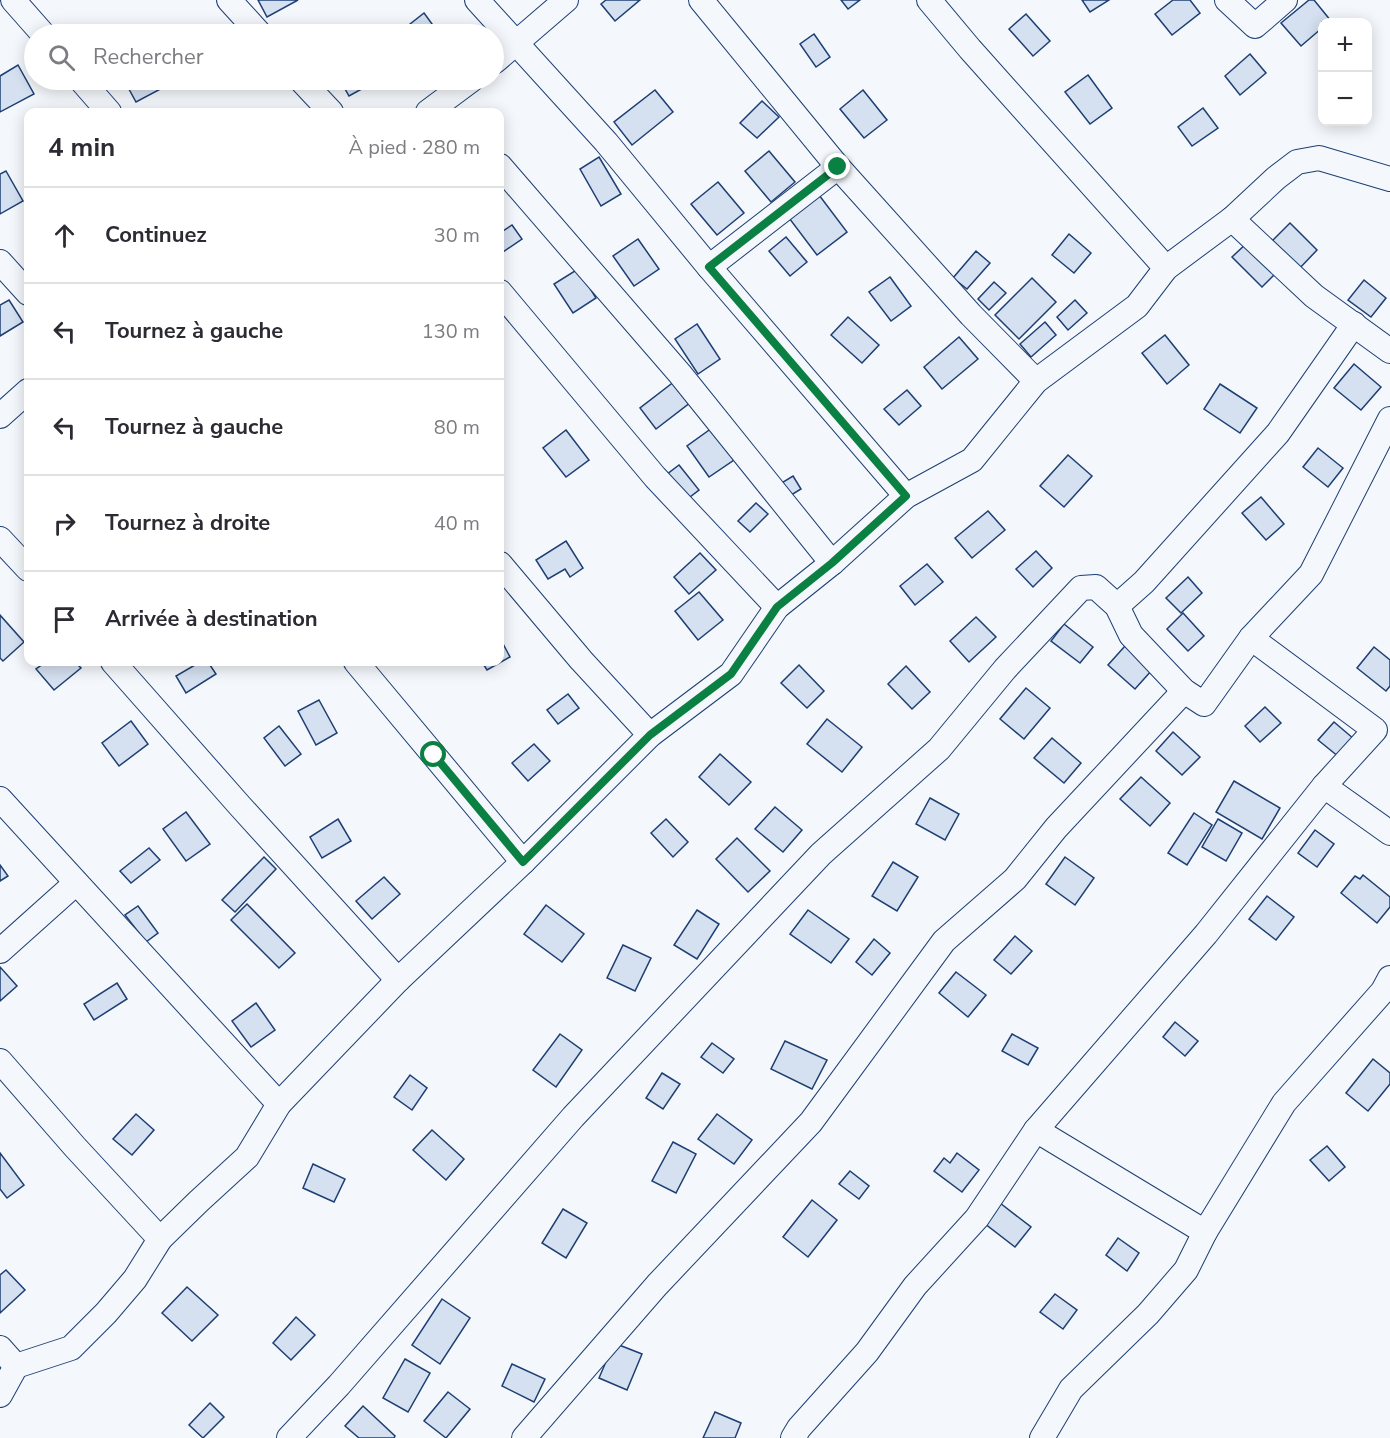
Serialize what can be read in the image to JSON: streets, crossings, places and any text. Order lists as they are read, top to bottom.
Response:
{
  "page": {
    "map_buttons": ["+", "−"],
    "search": "Rechercher",
    "heading": ["4 min", "À pied · 280 m"],
    "list": [
      ["Continuez", "30 m"],
      ["Tournez à gauche", "130 m"],
      ["Tournez à gauche", "80 m"],
      ["Tournez à droite", "40 m"],
      "Arrivée à destination"
    ]
  }
}
